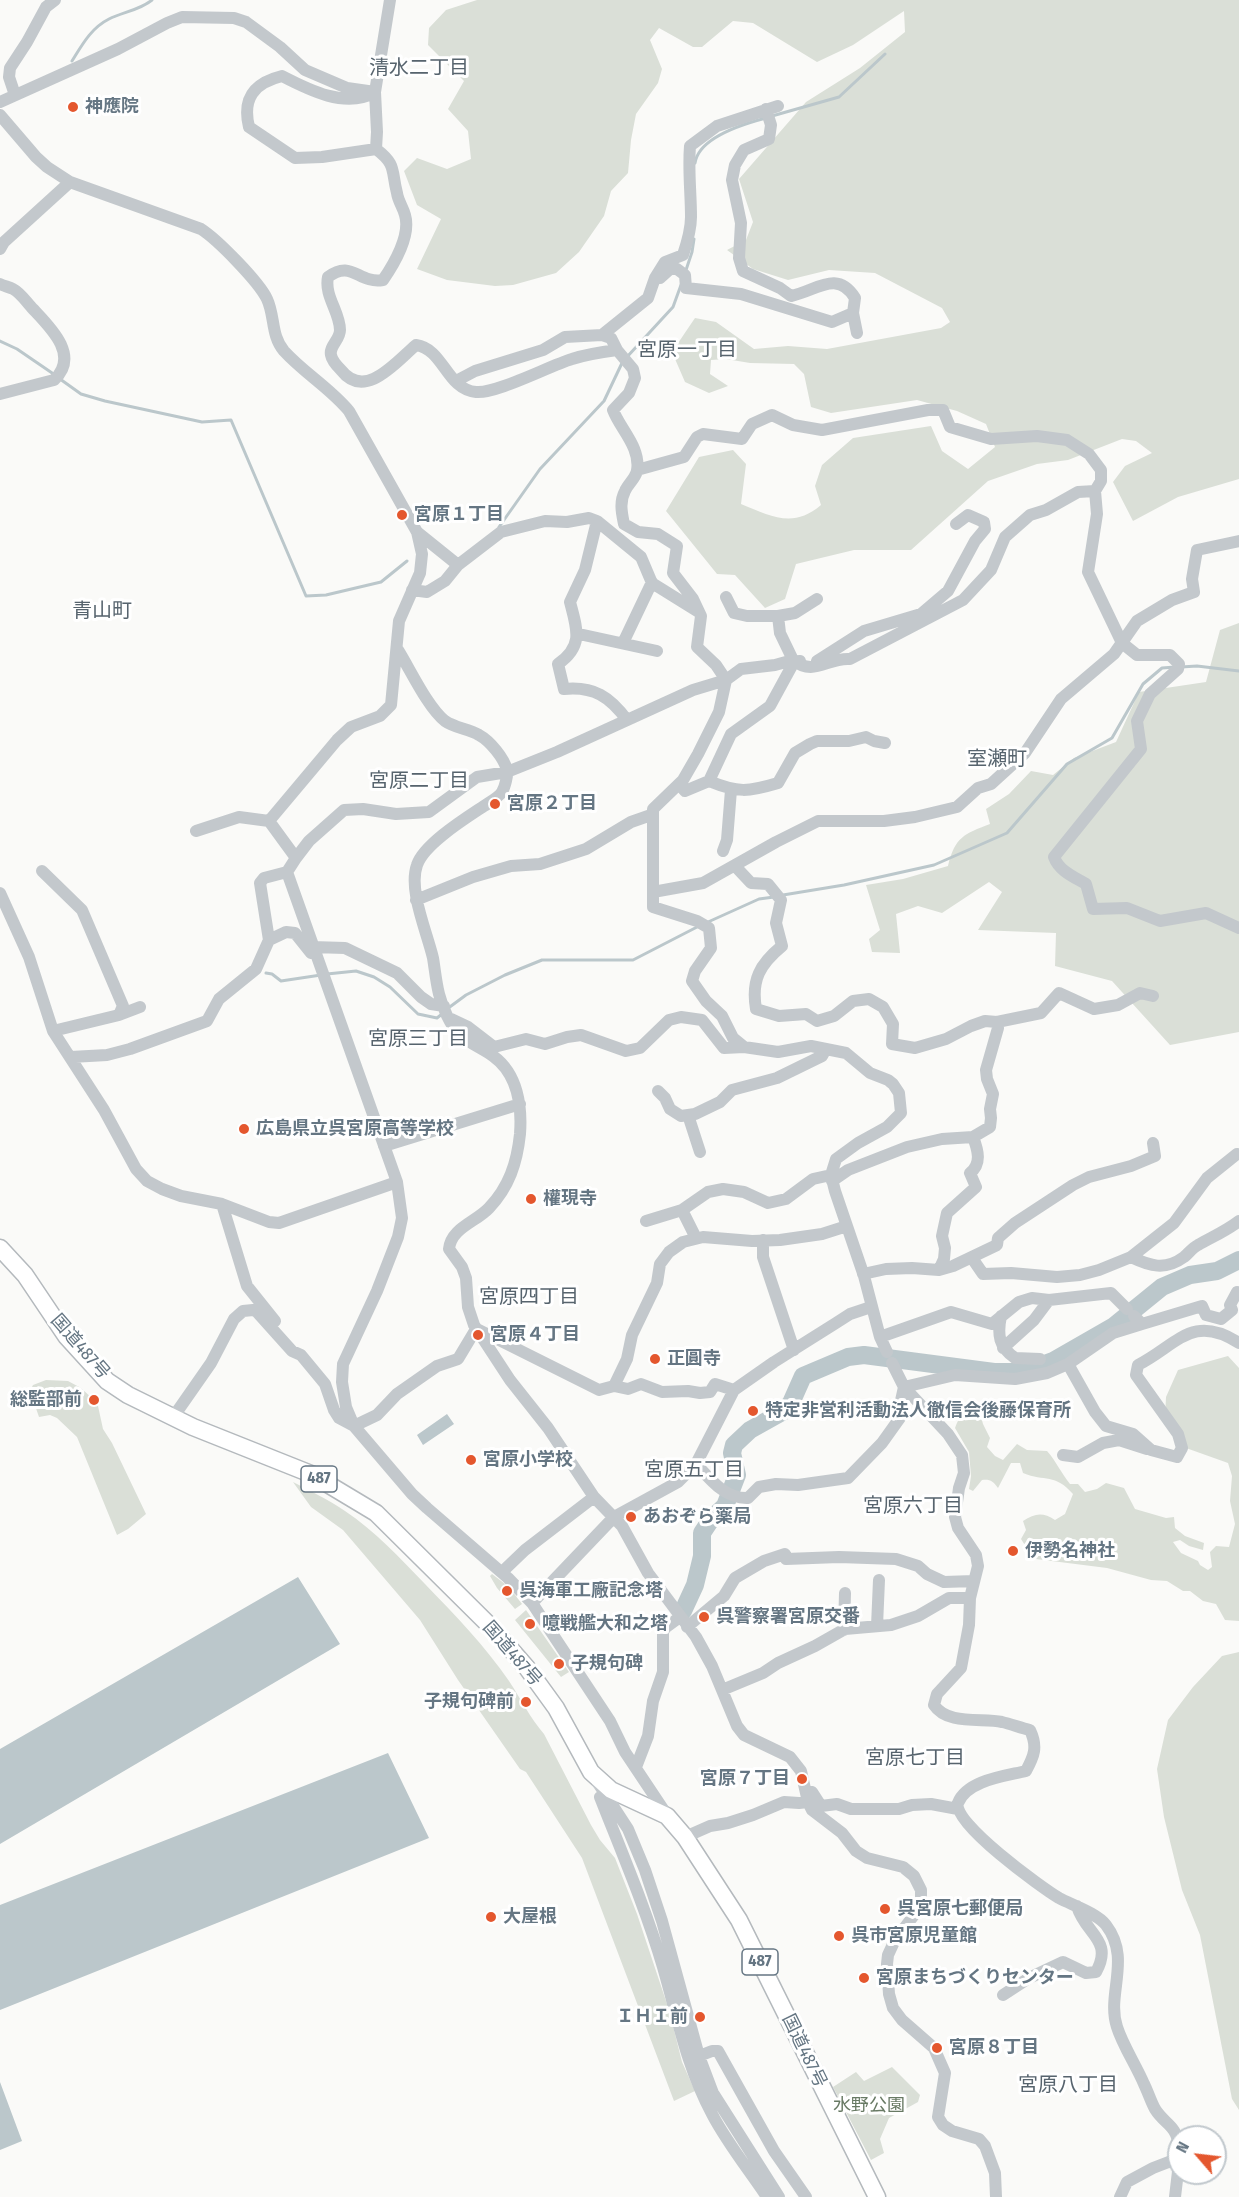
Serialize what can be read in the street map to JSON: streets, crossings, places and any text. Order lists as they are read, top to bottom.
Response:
{
  "streets": {
    "highway": ["国道487号", "487"]
  },
  "districts": [
    "清水二丁目",
    "宮原一丁目",
    "青山町",
    "室瀬町",
    "宮原二丁目",
    "宮原三丁目",
    "宮原四丁目",
    "宮原五丁目",
    "宮原六丁目",
    "宮原七丁目",
    "宮原八丁目"
  ],
  "parks": ["水野公園"],
  "places": [
    "神應院",
    "宮原１丁目",
    "宮原２丁目",
    "広島県立呉宮原高等学校",
    "權現寺",
    "宮原４丁目",
    "正圓寺",
    "総監部前",
    "特定非営利活動法人徹信会後藤保育所",
    "宮原小学校",
    "あおぞら薬局",
    "伊勢名神社",
    "呉海軍工廠記念塔",
    "呉警察署宮原交番",
    "噫戦艦大和之塔",
    "子規句碑",
    "子規句碑前",
    "宮原７丁目",
    "呉宮原七郵便局",
    "大屋根",
    "呉市宮原児童館",
    "宮原まちづくりセンター",
    "ＩＨＩ前",
    "宮原８丁目"
  ],
  "north": "top left"
}
